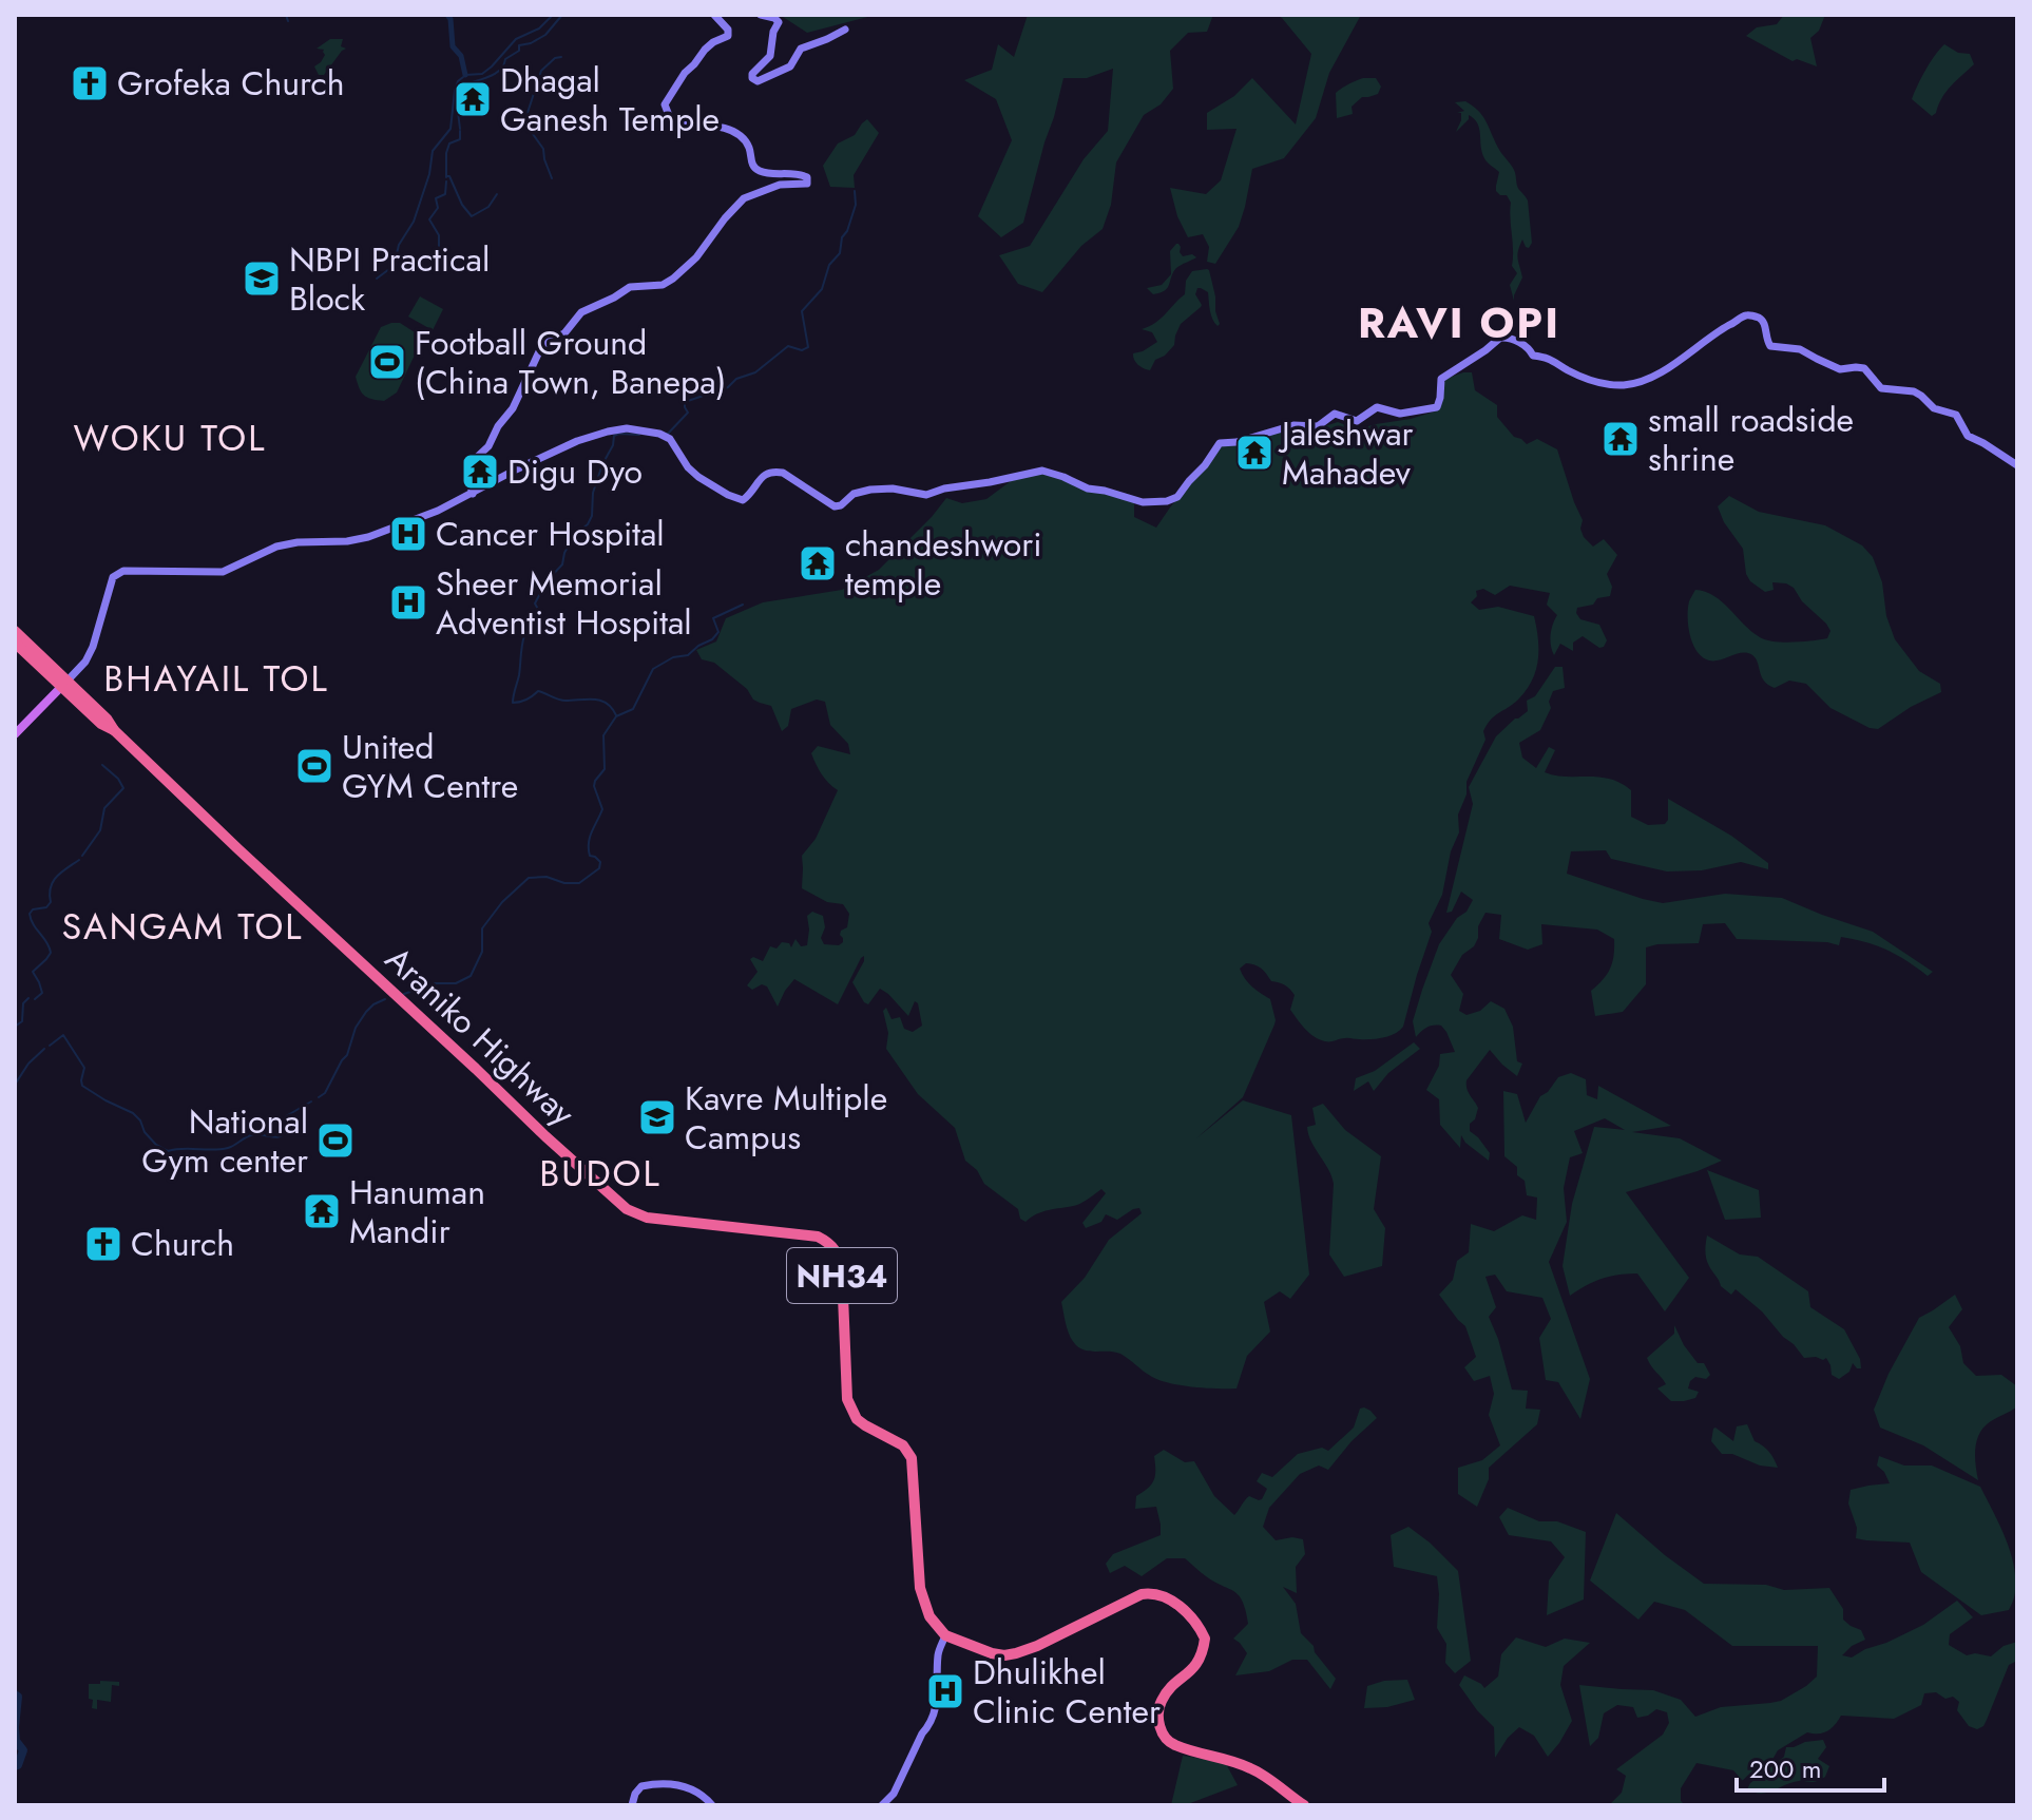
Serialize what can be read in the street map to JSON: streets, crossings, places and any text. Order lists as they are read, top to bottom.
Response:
{
  "streets": {
    "highway": ["Araniko Highway", "NH34"]
  },
  "districts": [
    "RAVI OPI",
    "WOKU TOL",
    "BHAYAIL TOL",
    "SANGAM TOL",
    "BUDOL"
  ],
  "places": {
    "church": ["Grofeka Church", "Church"],
    "temple": [
      "Dhagal Ganesh Temple",
      "small roadside shrine",
      "Jaleshwar Mahadev",
      "Digu Dyo",
      "chandeshwori temple",
      "Hanuman Mandir"
    ],
    "school or university": ["NBPI Practical Block", "Kavre Multiple Campus"],
    "sports": ["Football Ground (China Town, Banepa)", "United GYM Centre", "National Gym center"],
    "hospital": ["Cancer Hospital", "Sheer Memorial Adventist Hospital", "Dhulikhel Clinic Center"]
  },
  "scale_bar": "200 m"
}
